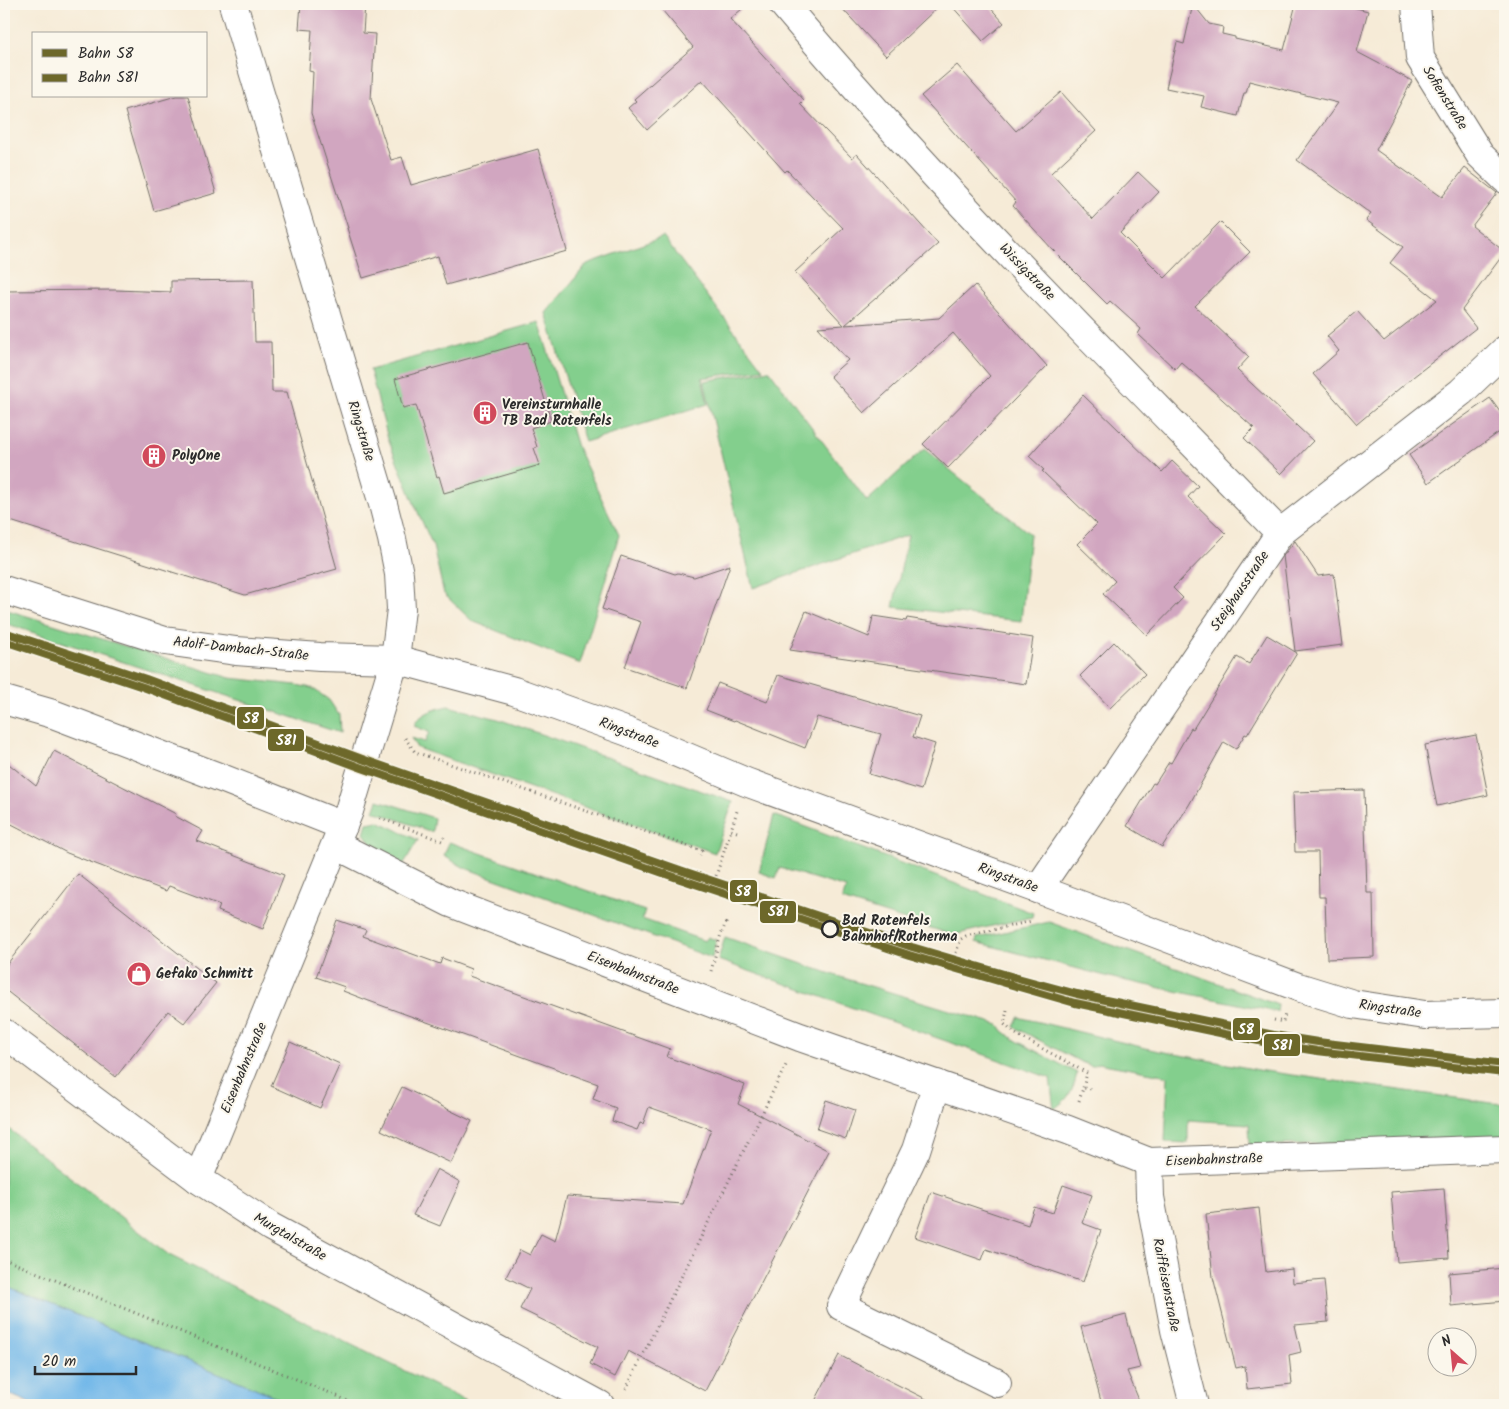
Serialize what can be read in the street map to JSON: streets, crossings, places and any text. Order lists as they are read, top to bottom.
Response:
{
  "streets": {
    "street": [
      "Sofienstraße",
      "Wissigstraße",
      "Ringstraße",
      "Steighausstraße",
      "Adolf-Dambach-Straße",
      "Eisenbahnstraße",
      "Murgtalstraße",
      "Raiffeisenstraße"
    ]
  },
  "crossings": [
    ["Wissigstraße", "Steighausstraße"],
    ["Ringstraße", "Steighausstraße"],
    ["Ringstraße", "Adolf-Dambach-Straße"],
    ["Ringstraße", "Eisenbahnstraße"],
    ["Adolf-Dambach-Straße", "Eisenbahnstraße"],
    ["Eisenbahnstraße", "Murgtalstraße"],
    ["Eisenbahnstraße", "Raiffeisenstraße"]
  ],
  "places": {
    "building": ["Vereinsturnhalle TB Bad Rotenfels", "PolyOne"],
    "other": ["Bad Rotenfels Bahnhof/Rotherma"],
    "shop": ["Gefako Schmitt"]
  },
  "lines": ["rail line S8", "rail line S81"],
  "legend": ["Bahn S8", "Bahn S81"],
  "scale_bar": "20 m",
  "north": "top left"
}
